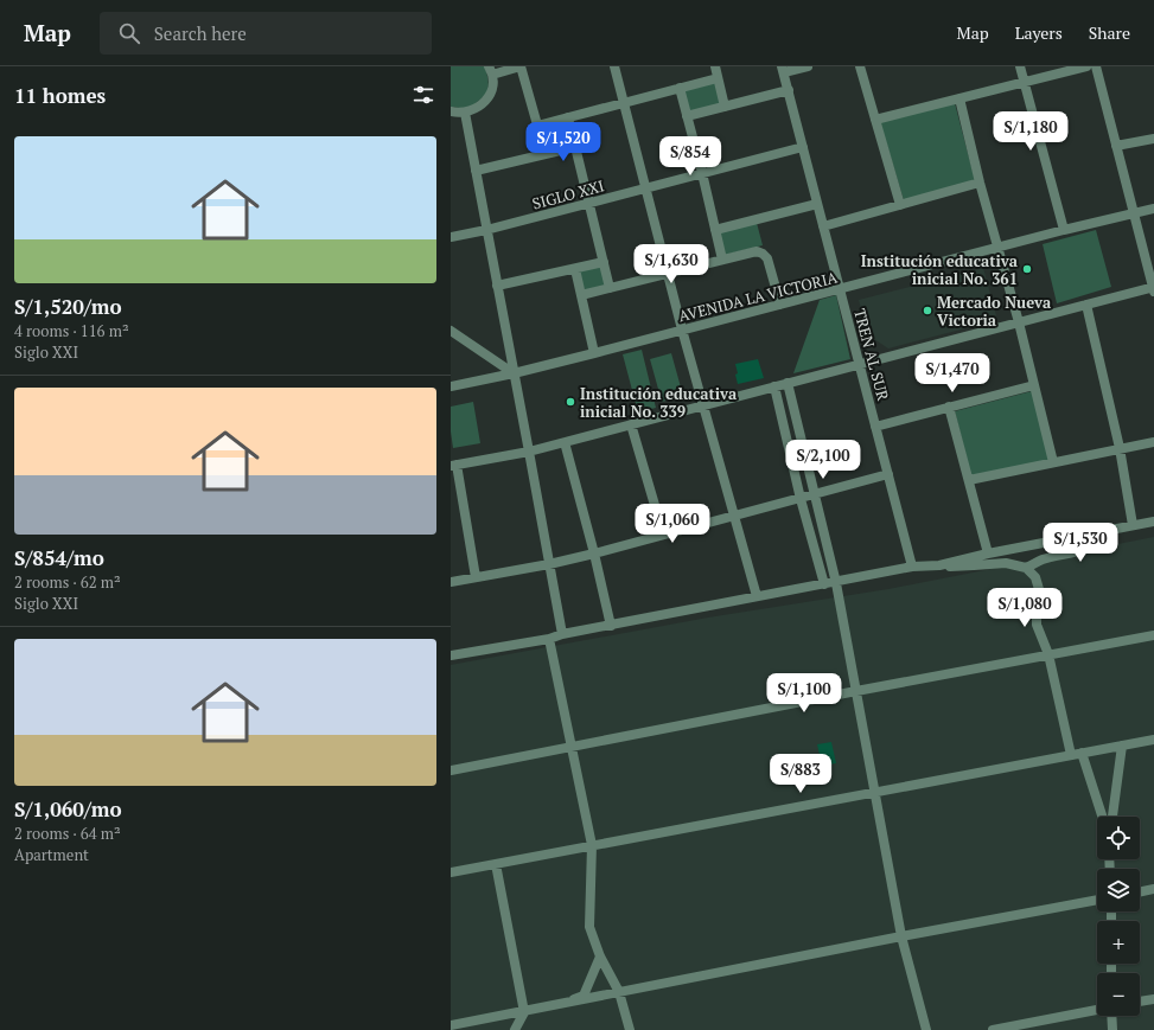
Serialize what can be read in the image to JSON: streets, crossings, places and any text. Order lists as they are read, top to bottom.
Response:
{
  "streets": {
    "street": ["SIGLO XXI", "AVENIDA LA VICTORIA", "TREN AL SUR"]
  },
  "crossings": [
    ["SIGLO XXI", "TREN AL SUR"],
    ["AVENIDA LA VICTORIA", "TREN AL SUR"]
  ],
  "places": ["Institución educativa inicial No. 361", "Mercado Nueva Victoria", "Institución educativa inicial No. 339"],
  "page": {
    "header": "Map",
    "search": "Search here",
    "nav": ["Map", "Layers", "Share"],
    "heading": "11 homes",
    "price": [
      "S/1,180",
      "S/1,520",
      "S/854",
      "S/1,630",
      "S/1,470",
      "S/2,100",
      "S/1,060",
      "S/1,530",
      "S/1,080",
      "S/1,100",
      "S/883"
    ],
    "list": [
      {
        "name": "S/1,520/mo",
        "note": "4 rooms · 116 m² · Siglo XXI"
      },
      {
        "name": "S/854/mo",
        "note": "2 rooms · 62 m² · Siglo XXI"
      },
      {
        "name": "S/1,060/mo",
        "note": "2 rooms · 64 m² · Apartment"
      }
    ],
    "map_buttons": ["+", "−"]
  }
}
